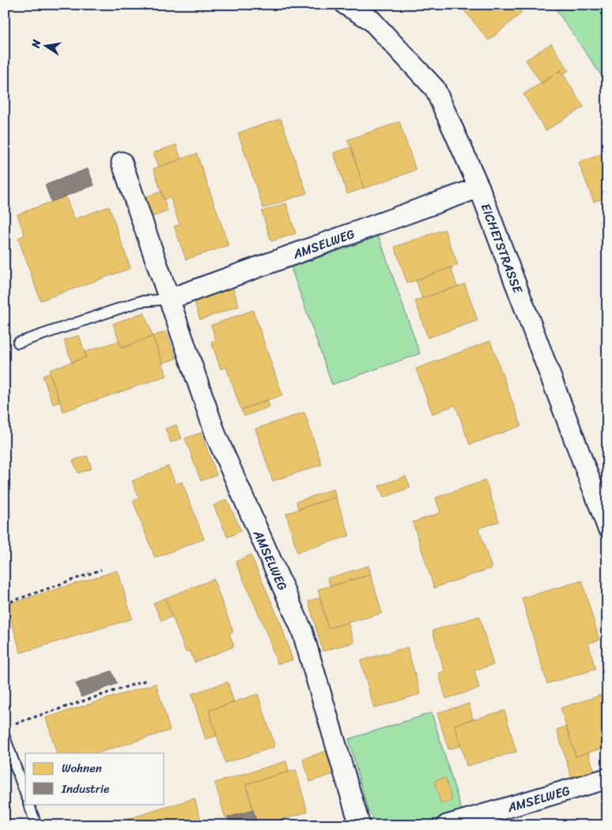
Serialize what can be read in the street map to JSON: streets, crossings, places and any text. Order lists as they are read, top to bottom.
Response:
{
  "streets": {
    "street": ["AMSELWEG", "EICHETSTRASSE"]
  },
  "crossings": [
    ["AMSELWEG", "EICHETSTRASSE"]
  ],
  "legend": ["Wohnen", "Industrie"],
  "north": "left"
}
